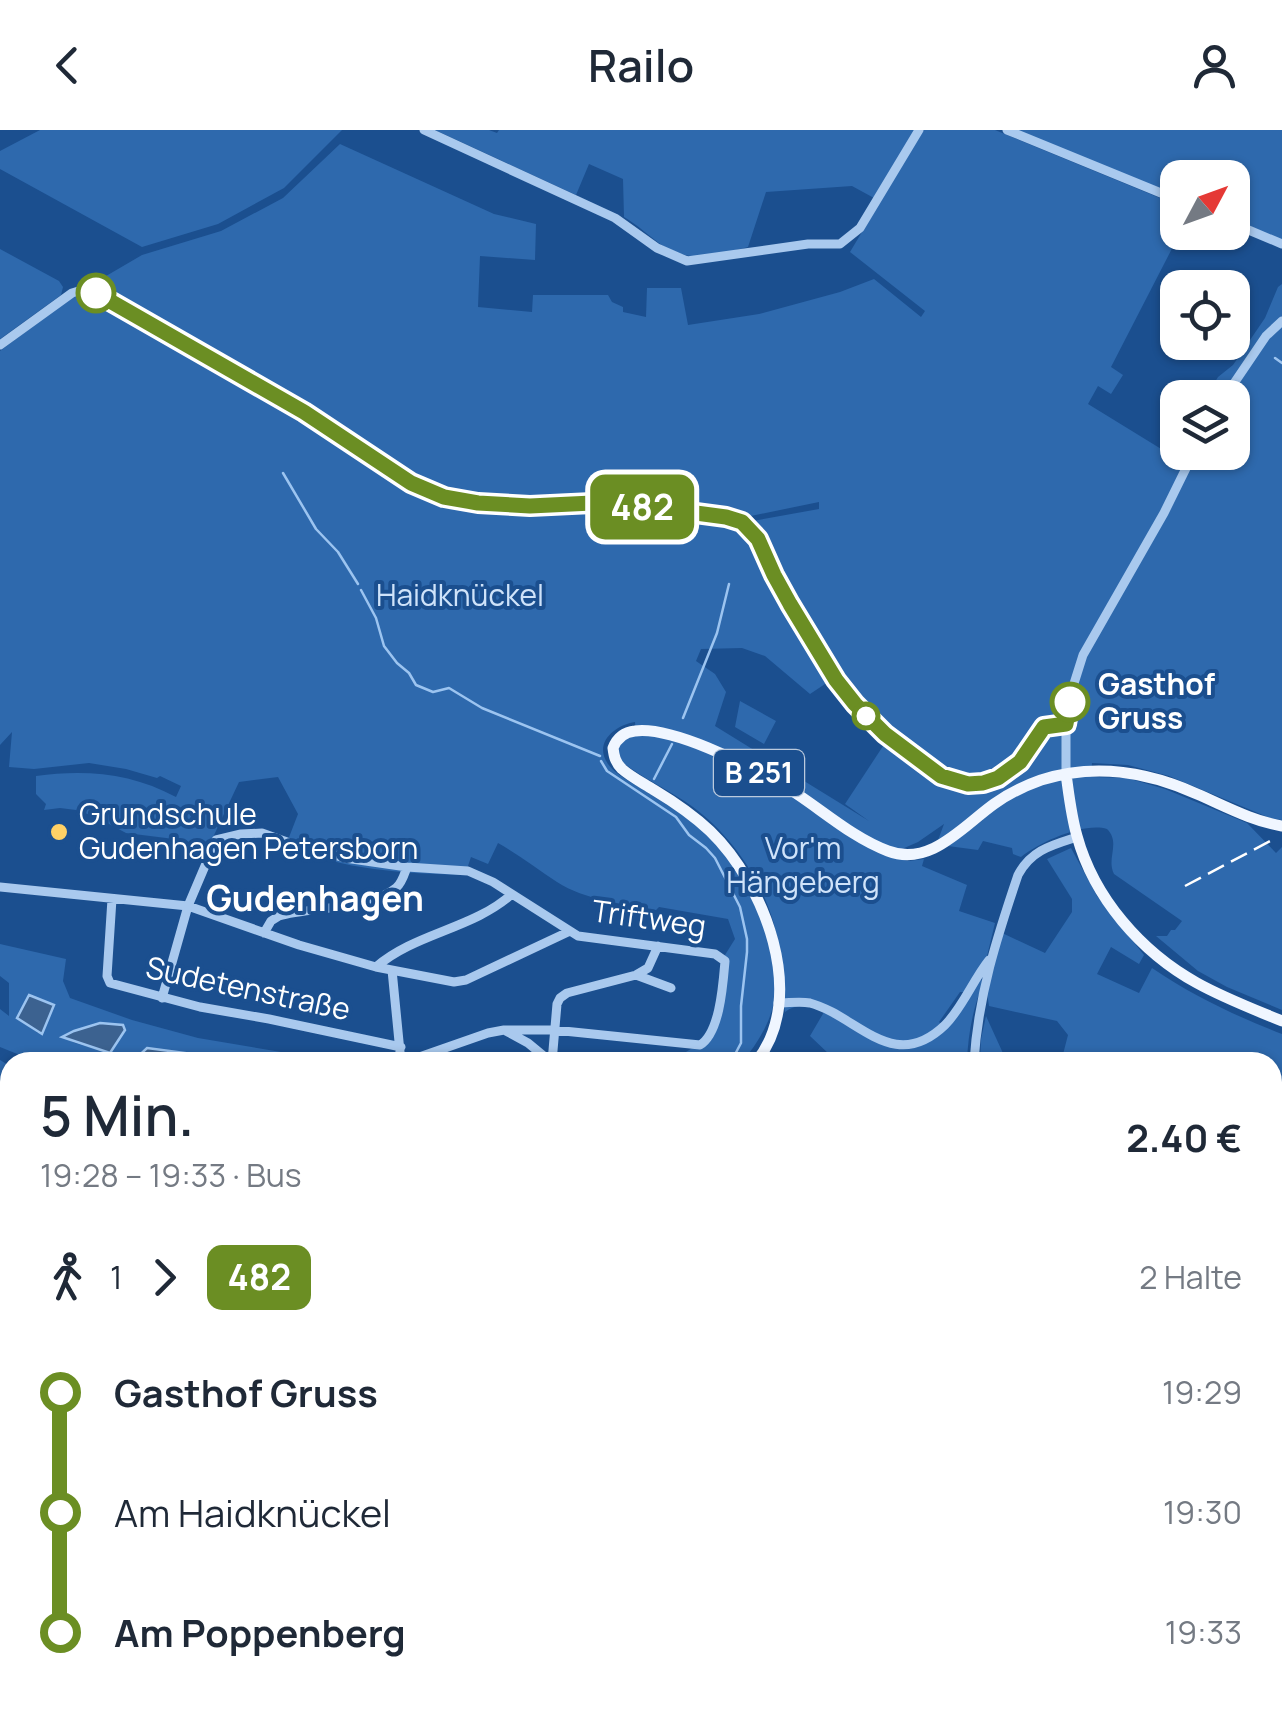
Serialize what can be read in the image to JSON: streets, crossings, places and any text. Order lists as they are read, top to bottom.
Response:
{
  "streets": {
    "main road": ["B 251"],
    "street": ["Triftweg", "Sudetenstraße"]
  },
  "crossings": [
    ["Triftweg", "Sudetenstraße"]
  ],
  "districts": ["Gudenhagen"],
  "parks": ["Haidknückel", "Vor'm Hängeberg"],
  "places": ["Gasthof Gruss", "Grundschule Gudenhagen Petersborn"],
  "lines": ["bus line 482"],
  "north": "top right",
  "page": {
    "header": "Railo",
    "on_map": "482",
    "heading": ["5 Min.", "19:28 – 19:33 · Bus", "2.40 €"],
    "legs": ["1", "482", "2 Halte"],
    "list": [
      {
        "name": "Gasthof Gruss",
        "value": "19:29"
      },
      {
        "name": "Am Haidknückel",
        "value": "19:30"
      },
      {
        "name": "Am Poppenberg",
        "value": "19:33"
      }
    ]
  }
}
